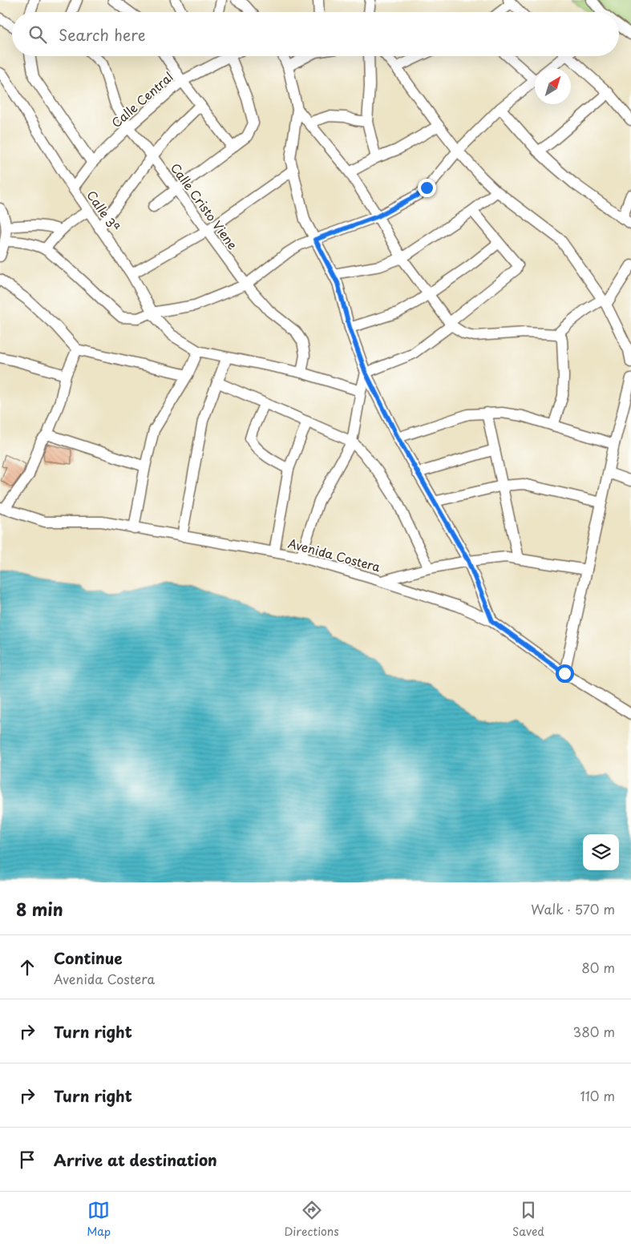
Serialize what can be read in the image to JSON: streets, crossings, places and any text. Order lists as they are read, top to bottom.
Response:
{
  "streets": {
    "street": [
      "Calle Central",
      "Calle Cristo Viene",
      "Calle 3ª",
      "Avenida Costera"
    ]
  },
  "crossings": [
    ["Calle Central", "Calle Cristo Viene"],
    ["Calle Central", "Calle 3ª"],
    ["Calle Cristo Viene", "Calle 3ª"]
  ],
  "north": "top right",
  "page": {
    "search": "Search here",
    "heading": ["8 min", "Walk · 570 m"],
    "list": [
      ["Continue", "Avenida Costera", "80 m"],
      ["Turn right", "380 m"],
      ["Turn right", "110 m"],
      "Arrive at destination"
    ],
    "nav": ["Map", "Directions", "Saved"]
  }
}
